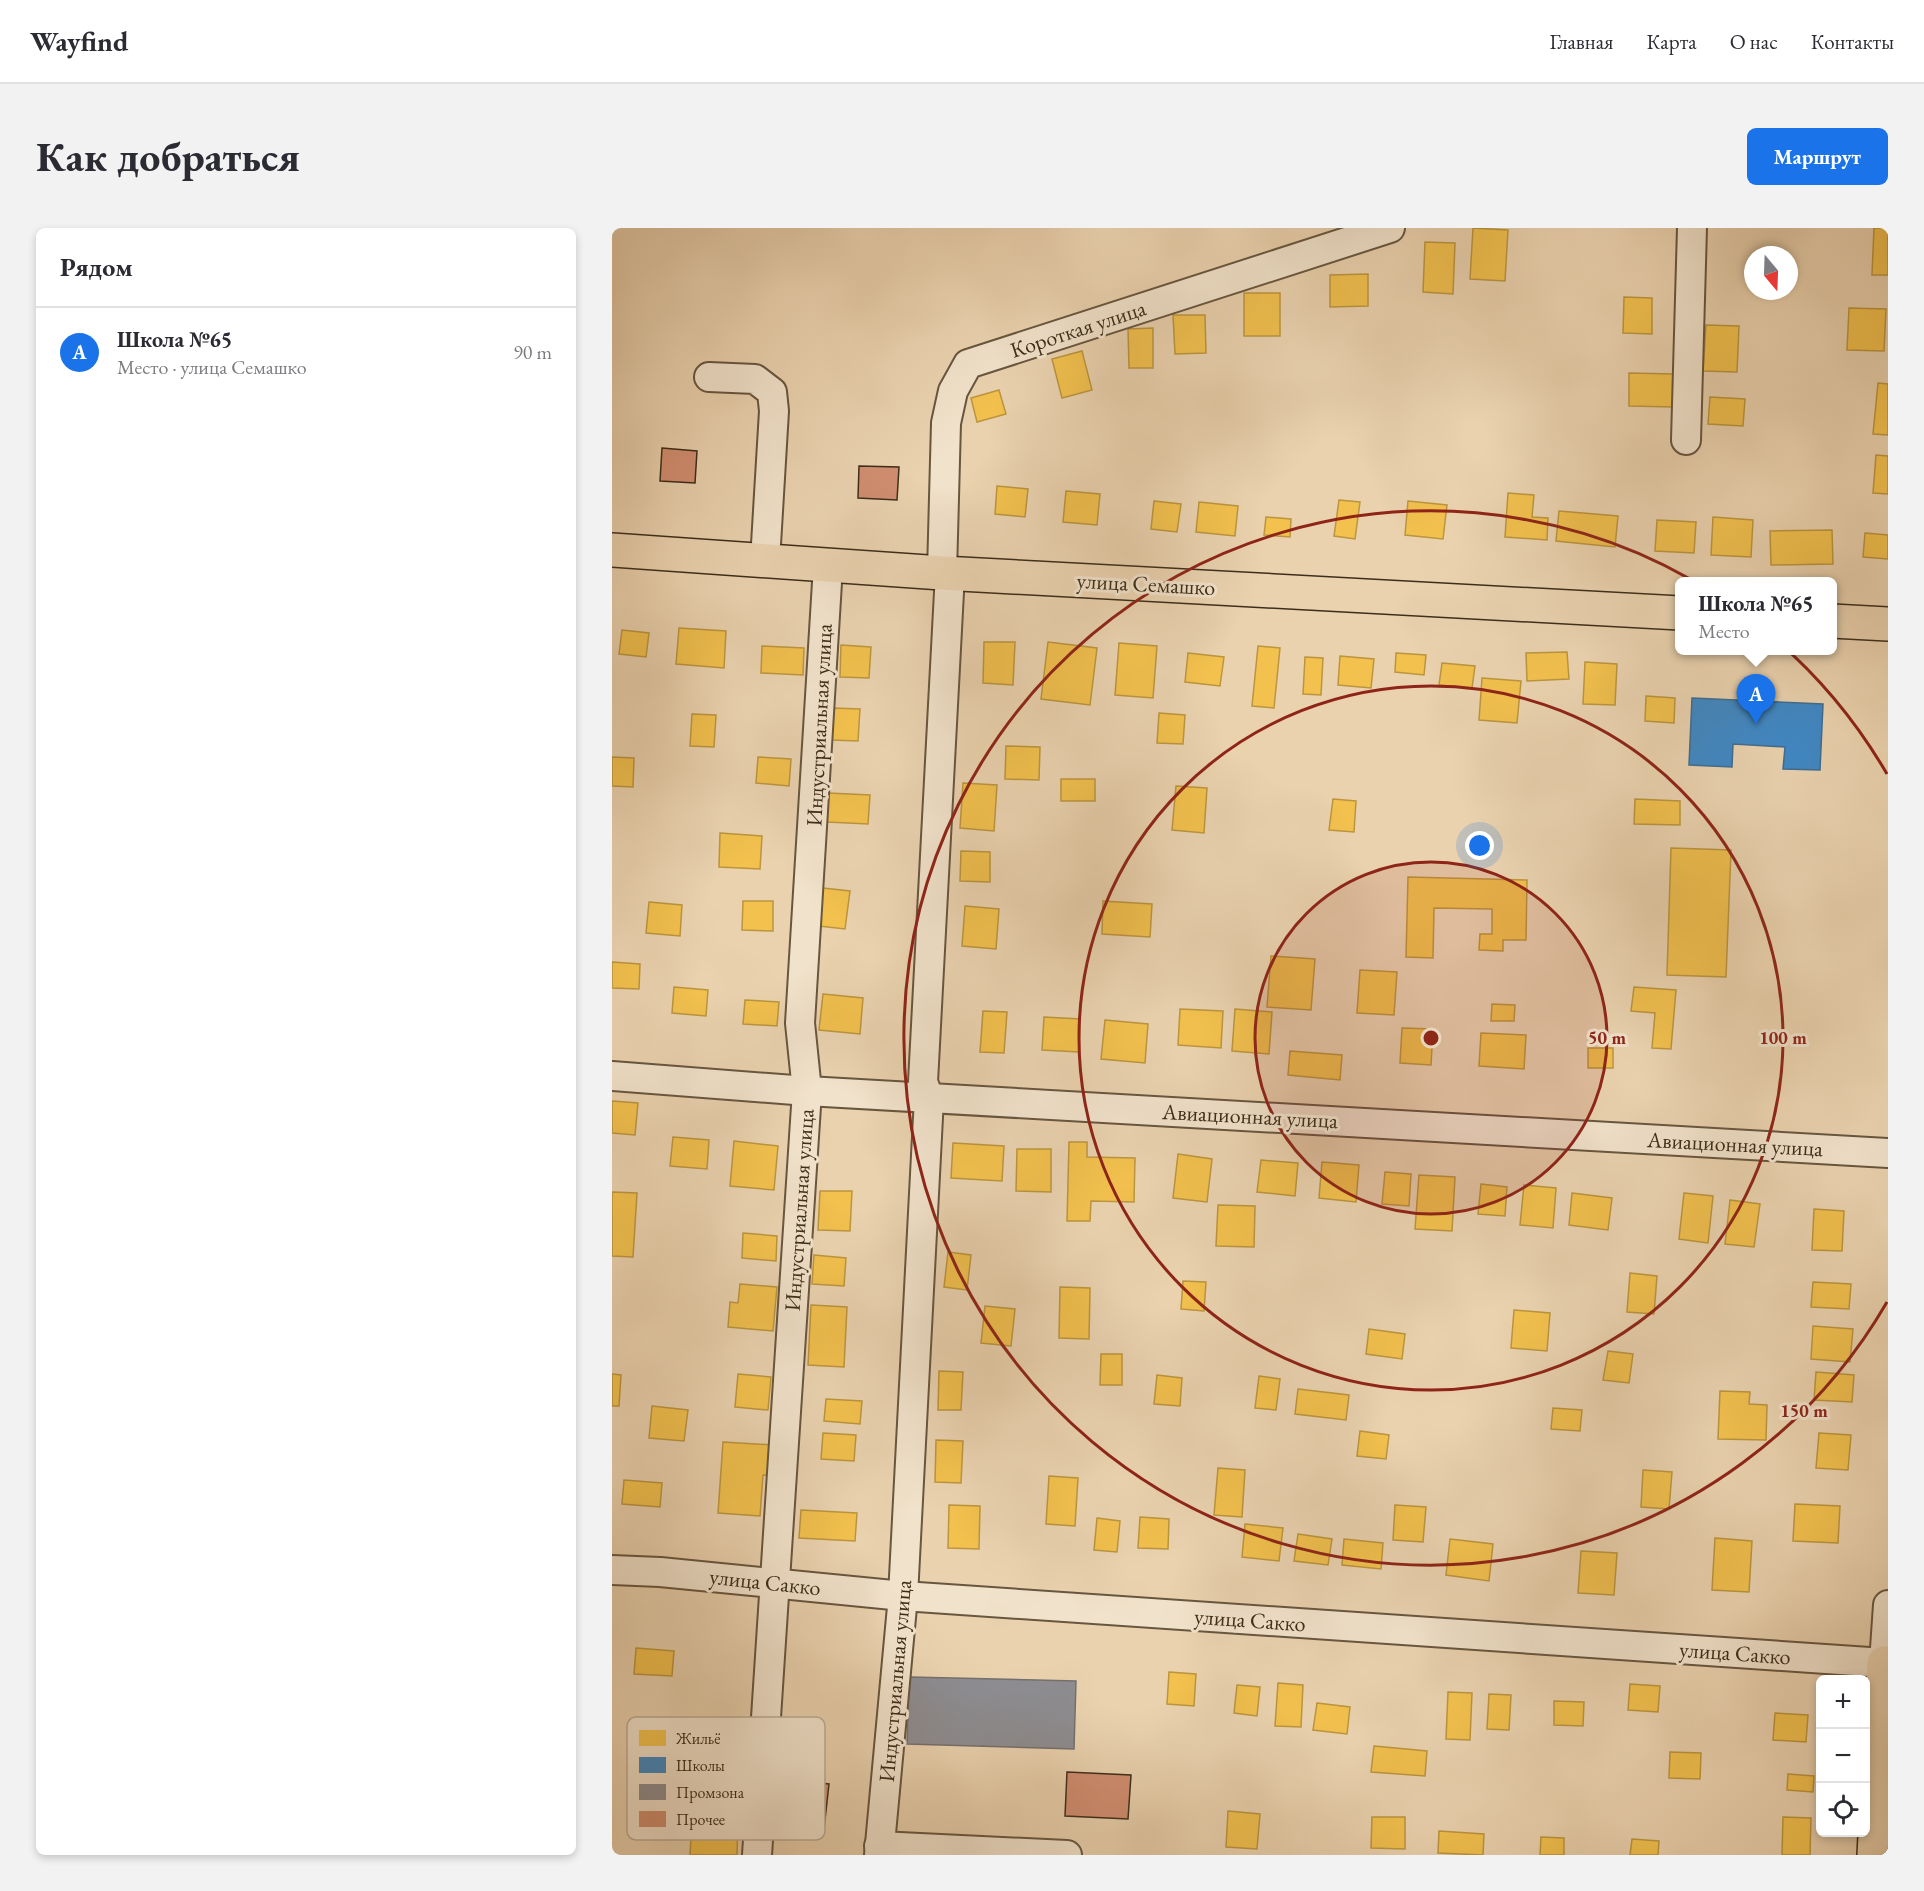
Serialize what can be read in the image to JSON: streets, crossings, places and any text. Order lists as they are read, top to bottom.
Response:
{
  "streets": {
    "main road": ["улица Семашко"],
    "street": [
      "Короткая улица",
      "Индустриальная улица",
      "Авиационная улица",
      "улица Сакко"
    ]
  },
  "crossings": [
    ["Короткая улица", "улица Семашко"],
    ["Короткая улица", "Индустриальная улица"],
    ["улица Семашко", "Индустриальная улица"],
    ["Индустриальная улица", "Авиационная улица"],
    ["Индустриальная улица", "улица Сакко"]
  ],
  "legend": [
    "Жильё",
    "Школы",
    "Промзона",
    "Прочее"
  ],
  "north": "bottom",
  "page": {
    "header": "Wayfind",
    "nav": [
      "Главная",
      "Карта",
      "О нас",
      "Контакты"
    ],
    "buttons": "Маршрут",
    "title": "Как добраться",
    "heading": "Рядом",
    "list": [
      {
        "mark": "A",
        "name": "Школа №65",
        "note": "Место · улица Семашко",
        "value": "90 m"
      }
    ],
    "popup": ["Школа №65", "Место"],
    "pins": "A",
    "map_buttons": ["+", "−"]
  },
  "rings": ["50 m", "100 m", "150 m"]
}
